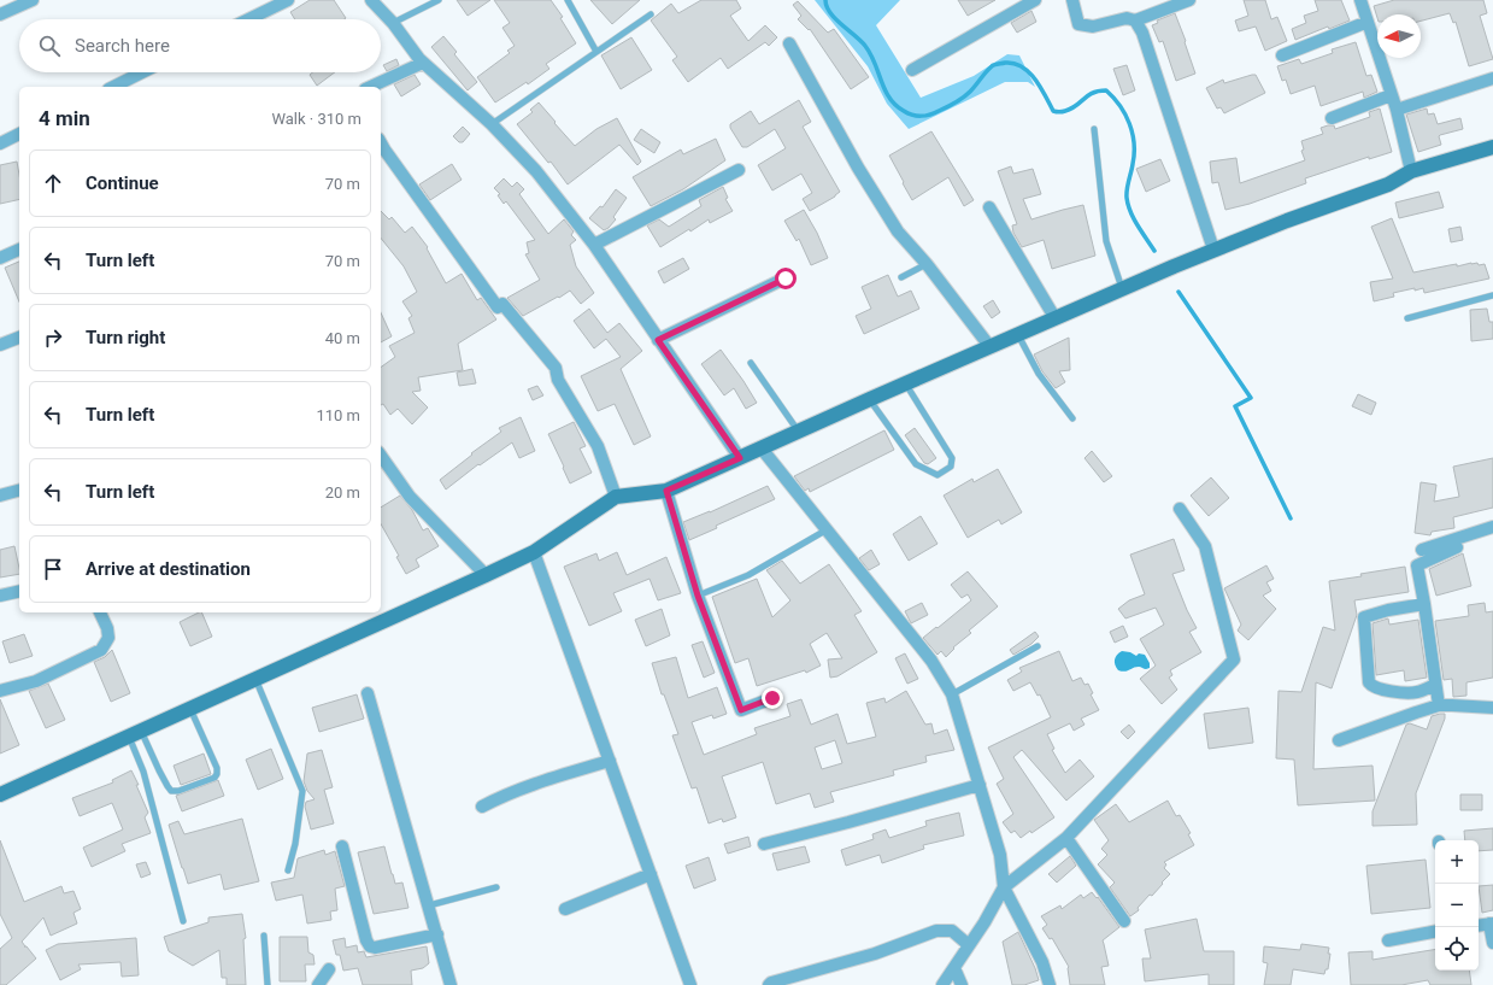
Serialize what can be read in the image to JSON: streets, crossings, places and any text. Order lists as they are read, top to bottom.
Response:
{
  "north": "left",
  "page": {
    "search": "Search here",
    "heading": ["4 min", "Walk · 310 m"],
    "list": [
      ["Continue", "70 m"],
      ["Turn left", "70 m"],
      ["Turn right", "40 m"],
      ["Turn left", "110 m"],
      ["Turn left", "20 m"],
      "Arrive at destination"
    ],
    "map_buttons": ["+", "−"]
  }
}
